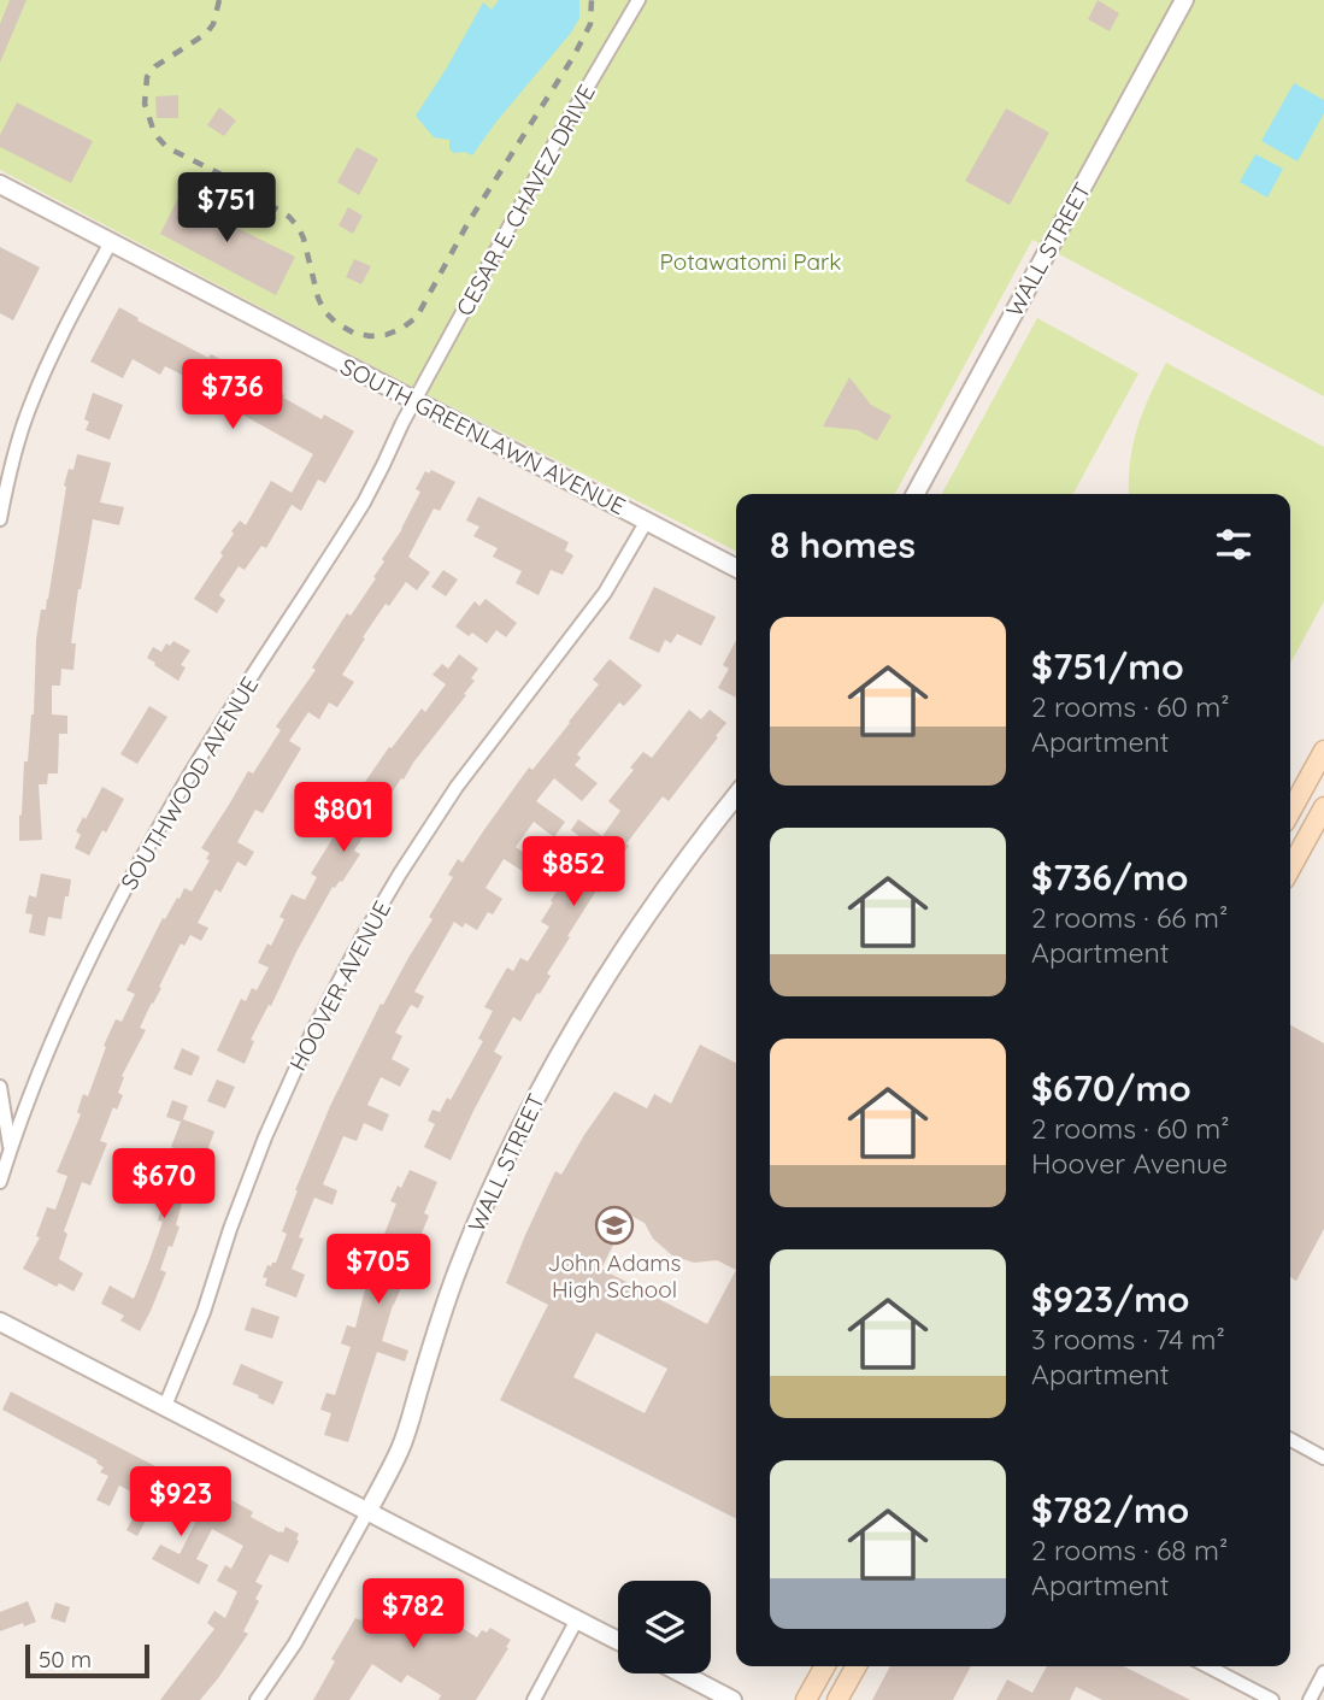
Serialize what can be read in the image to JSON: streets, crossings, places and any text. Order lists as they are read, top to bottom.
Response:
{
  "streets": {
    "street": [
      "CESAR E. CHAVEZ DRIVE",
      "WALL STREET",
      "SOUTH GREENLAWN AVENUE",
      "SOUTHWOOD AVENUE",
      "HOOVER AVENUE"
    ]
  },
  "crossings": [
    ["CESAR E. CHAVEZ DRIVE", "SOUTH GREENLAWN AVENUE"],
    ["CESAR E. CHAVEZ DRIVE", "SOUTHWOOD AVENUE"],
    ["SOUTH GREENLAWN AVENUE", "SOUTHWOOD AVENUE"],
    ["SOUTH GREENLAWN AVENUE", "HOOVER AVENUE"]
  ],
  "parks": ["Potawatomi Park"],
  "places": {
    "school or university": ["John Adams High School"]
  },
  "scale_bar": "50 m",
  "page": {
    "price": [
      "$751",
      "$736",
      "$801",
      "$852",
      "$670",
      "$705",
      "$923",
      "$782"
    ],
    "heading": "8 homes",
    "list": [
      {
        "name": "$751/mo",
        "note": "2 rooms · 60 m² · Apartment"
      },
      {
        "name": "$736/mo",
        "note": "2 rooms · 66 m² · Apartment"
      },
      {
        "name": "$670/mo",
        "note": "2 rooms · 60 m² · Hoover Avenue"
      },
      {
        "name": "$923/mo",
        "note": "3 rooms · 74 m² · Apartment"
      },
      {
        "name": "$782/mo",
        "note": "2 rooms · 68 m² · Apartment"
      }
    ],
    "scale": "50 m"
  }
}
